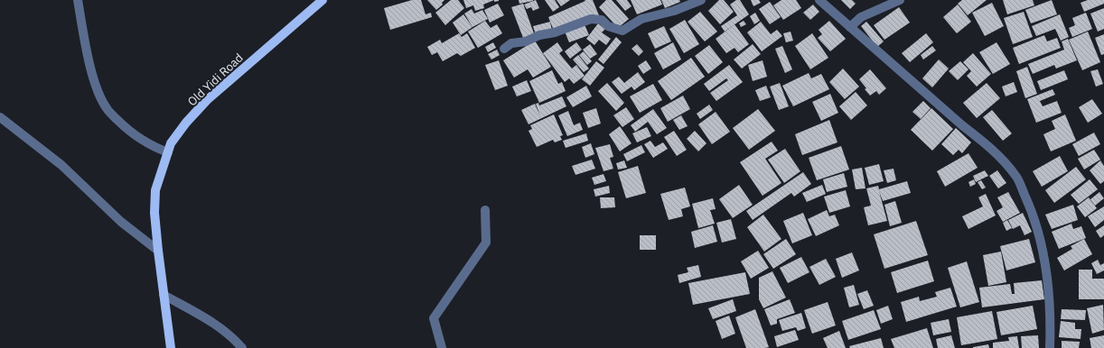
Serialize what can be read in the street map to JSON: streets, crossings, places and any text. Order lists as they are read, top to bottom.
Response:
{
  "streets": {
    "main road": ["Old Yidi Road"]
  }
}
